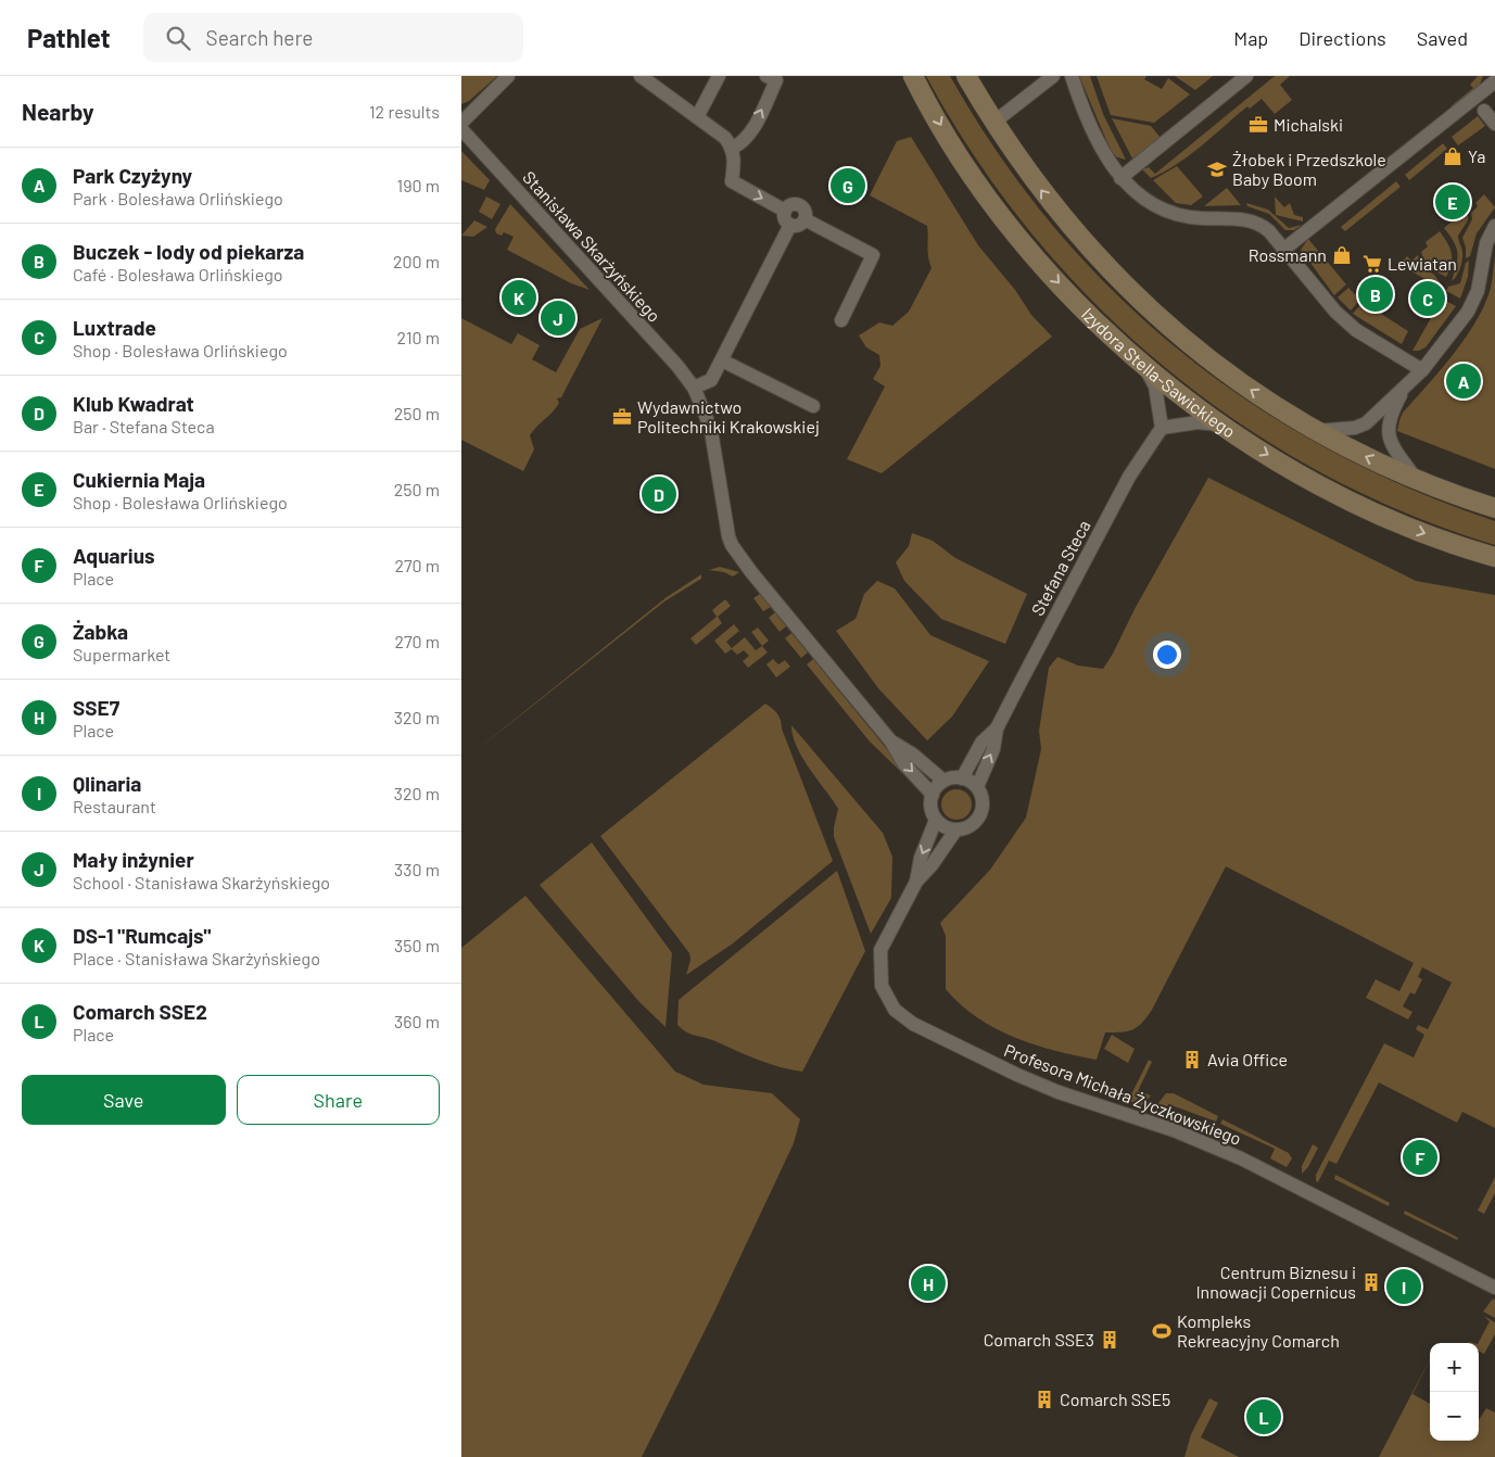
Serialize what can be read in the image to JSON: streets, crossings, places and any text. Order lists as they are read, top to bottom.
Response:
{
  "streets": {
    "main road": ["Izydora Stella-Sawickiego"],
    "street": ["Stanisława Skarżyńskiego", "Stefana Steca", "Profesora Michała Życzkowskiego"]
  },
  "crossings": [
    ["Stefana Steca", "Profesora Michała Życzkowskiego"]
  ],
  "places": {
    "office": ["Michalski", "Wydawnictwo Politechniki Krakowskiej"],
    "shop": ["Ya", "Rossmann"],
    "school or university": ["Żłobek i Przedszkole Baby Boom"],
    "supermarket": ["Lewiatan"],
    "building": [
      "Avia Office",
      "Centrum Biznesu i Innowacji Copernicus",
      "Comarch SSE3",
      "Comarch SSE5"
    ],
    "sports": ["Kompleks Rekreacyjny Comarch"]
  },
  "page": {
    "header": "Pathlet",
    "search": "Search here",
    "nav": ["Map", "Directions", "Saved"],
    "heading": ["Nearby", "12 results"],
    "list": [
      {
        "mark": "A",
        "name": "Park Czyżyny",
        "note": "Park · Bolesława Orlińskiego",
        "value": "190 m"
      },
      {
        "mark": "B",
        "name": "Buczek - lody od piekarza",
        "note": "Café · Bolesława Orlińskiego",
        "value": "200 m"
      },
      {
        "mark": "C",
        "name": "Luxtrade",
        "note": "Shop · Bolesława Orlińskiego",
        "value": "210 m"
      },
      {
        "mark": "D",
        "name": "Klub Kwadrat",
        "note": "Bar · Stefana Steca",
        "value": "250 m"
      },
      {
        "mark": "E",
        "name": "Cukiernia Maja",
        "note": "Shop · Bolesława Orlińskiego",
        "value": "250 m"
      },
      {
        "mark": "F",
        "name": "Aquarius",
        "note": "Place",
        "value": "270 m"
      },
      {
        "mark": "G",
        "name": "Żabka",
        "note": "Supermarket",
        "value": "270 m"
      },
      {
        "mark": "H",
        "name": "SSE7",
        "note": "Place",
        "value": "320 m"
      },
      {
        "mark": "I",
        "name": "Qlinaria",
        "note": "Restaurant",
        "value": "320 m"
      },
      {
        "mark": "J",
        "name": "Mały inżynier",
        "note": "School · Stanisława Skarżyńskiego",
        "value": "330 m"
      },
      {
        "mark": "K",
        "name": "DS-1 \"Rumcajs\"",
        "note": "Place · Stanisława Skarżyńskiego",
        "value": "350 m"
      },
      {
        "mark": "L",
        "name": "Comarch SSE2",
        "note": "Place",
        "value": "360 m"
      }
    ],
    "pins": [
      "G",
      "E",
      "B",
      "K",
      "C",
      "J",
      "A",
      "D",
      "F",
      "H",
      "I",
      "L"
    ],
    "buttons": ["Save", "Share"],
    "map_buttons": ["+", "−"]
  }
}
